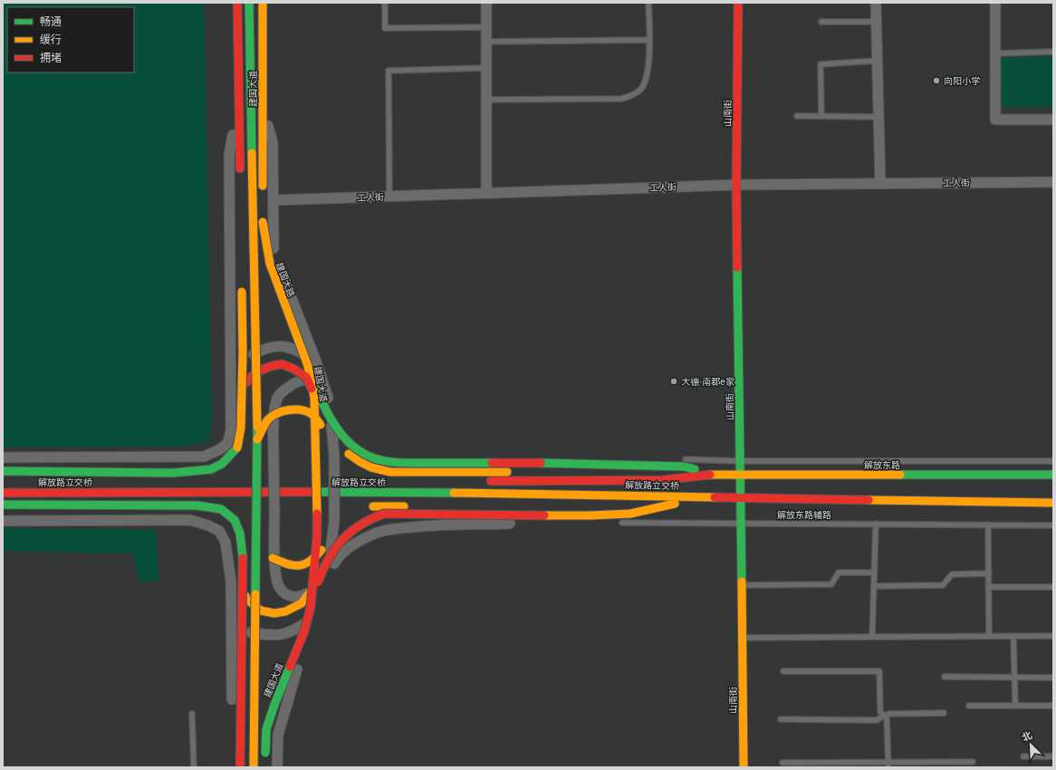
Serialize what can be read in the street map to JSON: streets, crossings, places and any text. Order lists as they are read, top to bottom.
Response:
{
  "streets": {
    "main road": [
      "建国大道",
      "山南街",
      "解放东路",
      "解放路立交桥"
    ],
    "street": ["工人街", "建国大路"],
    "lane": ["解放东路辅路"]
  },
  "crossings": [
    ["建国大道", "建国大路"],
    ["山南街", "工人街"],
    ["山南街", "解放东路"],
    ["山南街", "解放东路辅路"],
    ["工人街", "建国大路"],
    ["解放东路", "解放路立交桥"]
  ],
  "places": ["向阳小学", "大德·南郡e家"],
  "legend": ["畅通", "缓行", "拥堵"],
  "north": "top left"
}
